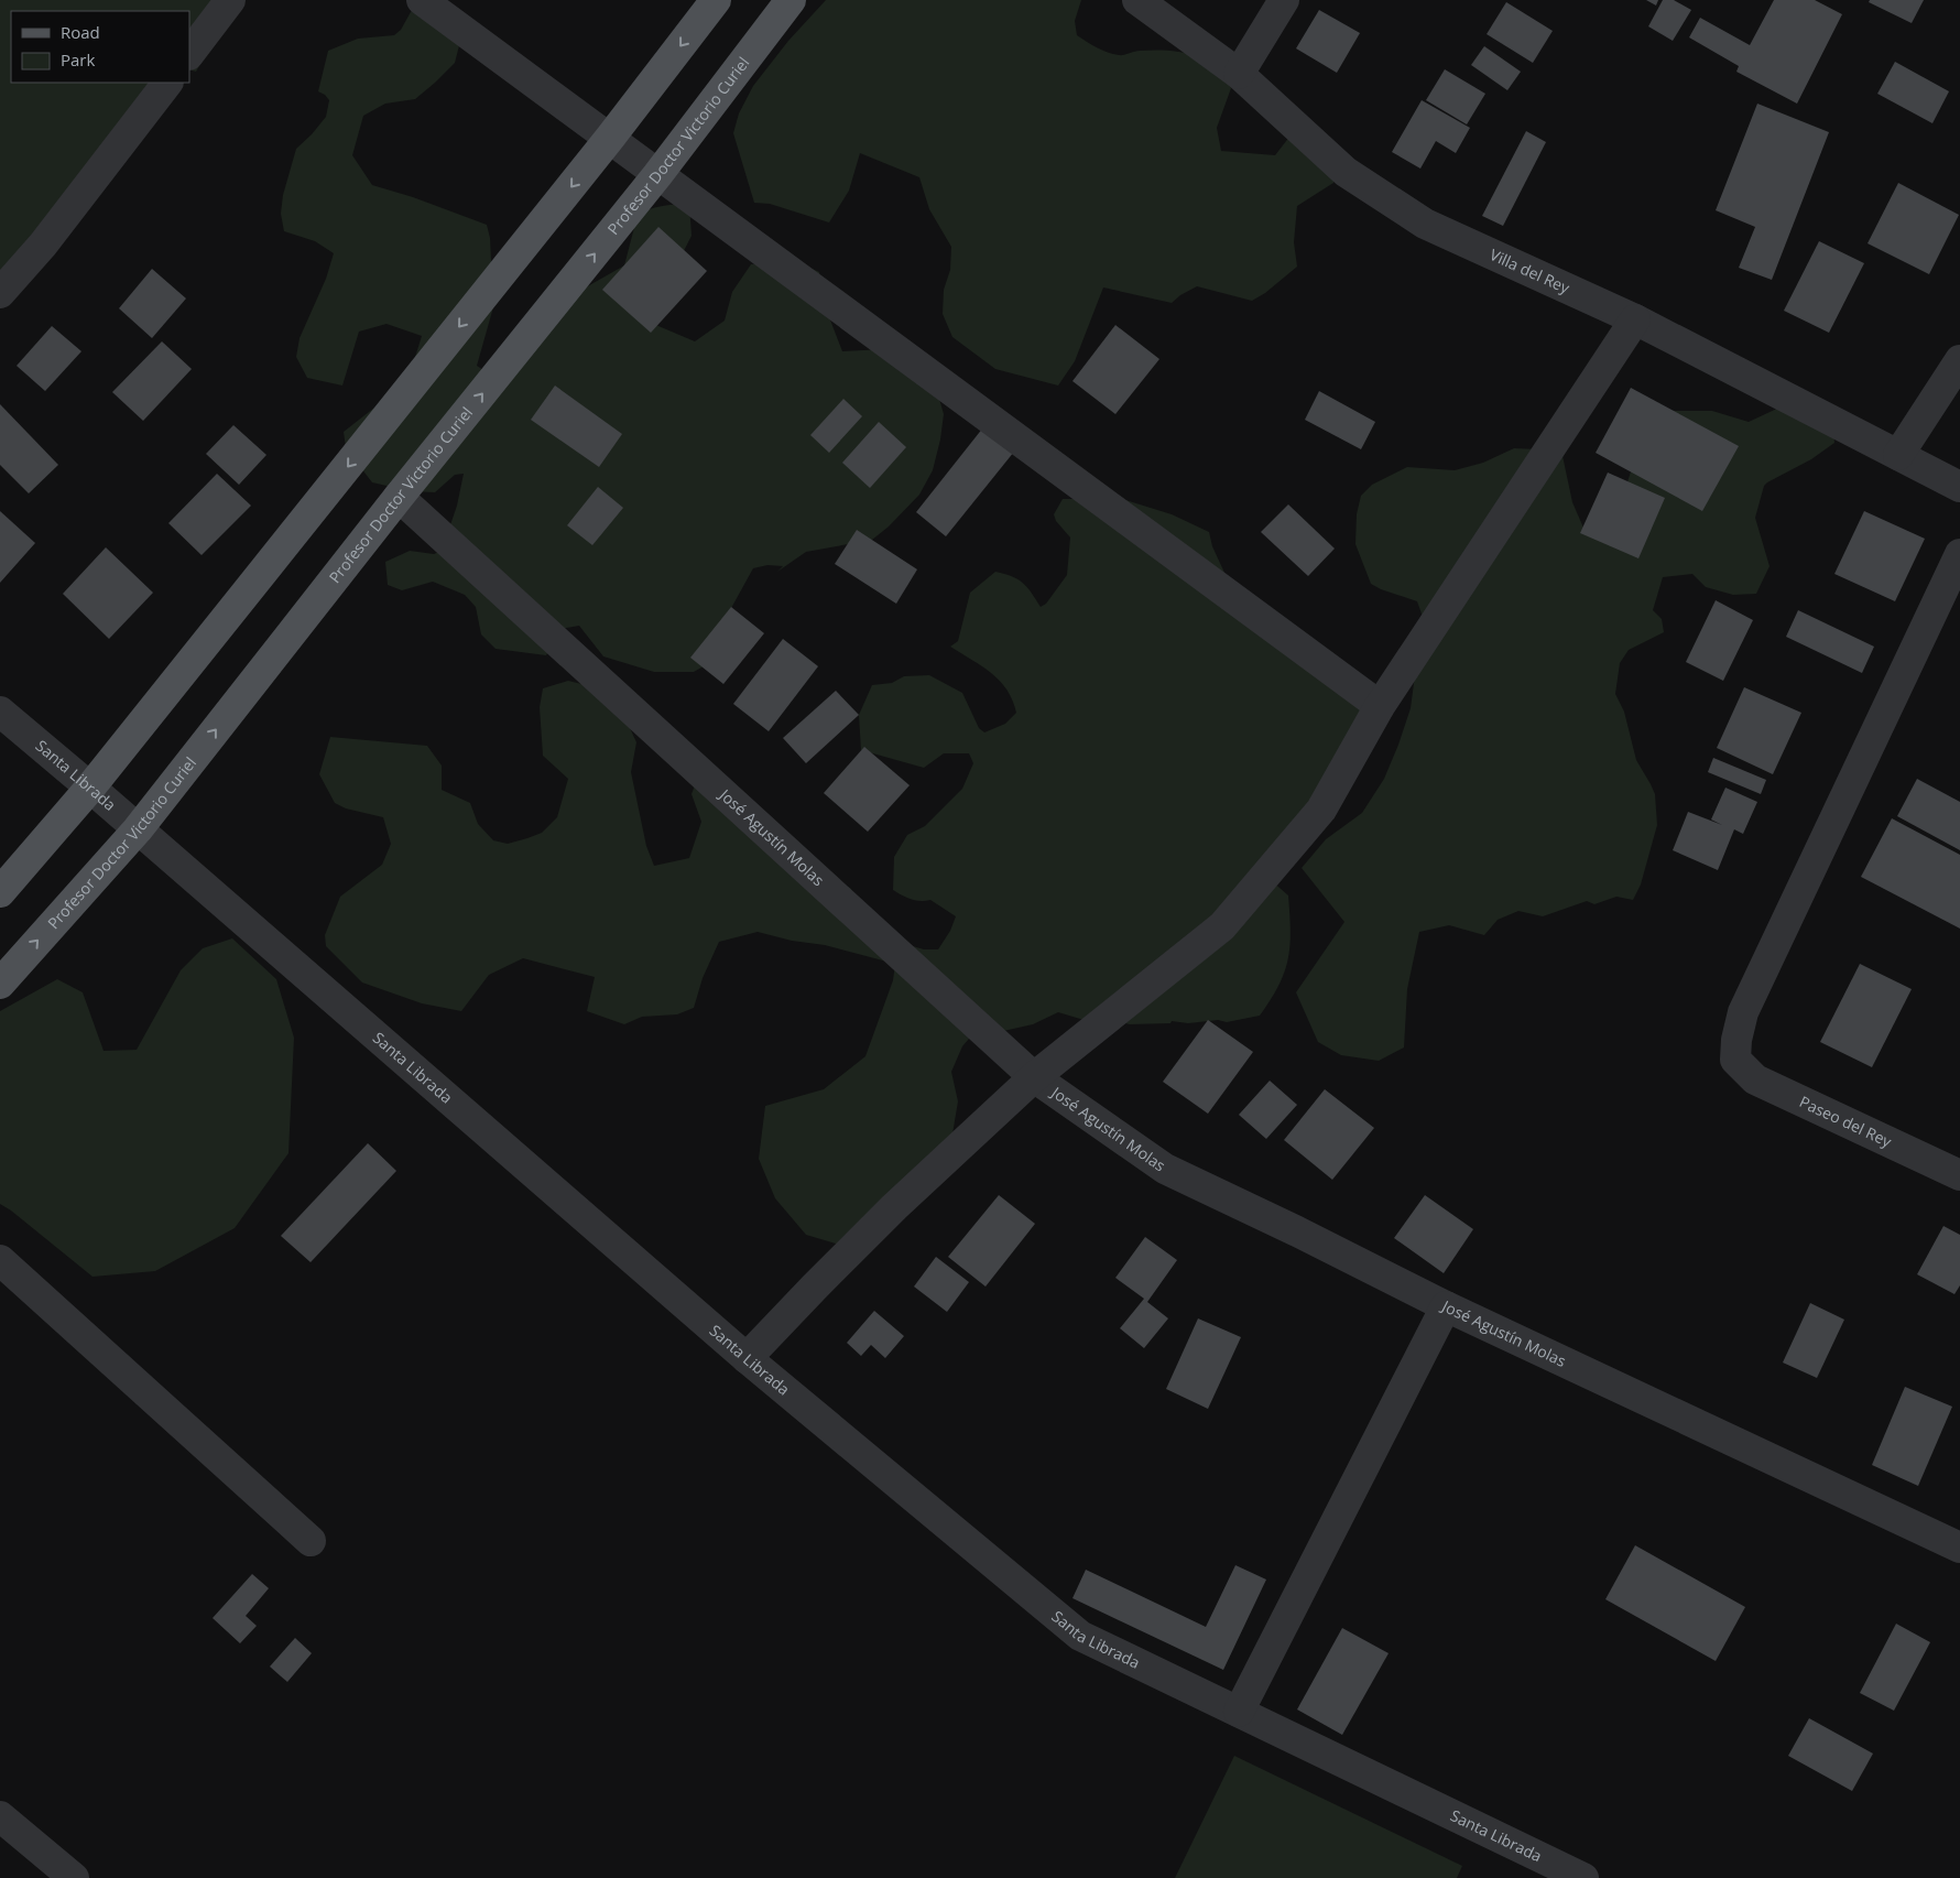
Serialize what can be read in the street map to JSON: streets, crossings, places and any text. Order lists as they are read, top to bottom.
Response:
{
  "streets": {
    "main road": ["Profesor Doctor Victorio Curiel"],
    "street": [
      "Villa del Rey",
      "Santa Librada",
      "José Agustín Molas",
      "Paseo del Rey"
    ]
  },
  "crossings": [
    ["Profesor Doctor Victorio Curiel", "Santa Librada"],
    ["Profesor Doctor Victorio Curiel", "José Agustín Molas"]
  ],
  "legend": ["Road", "Park"]
}
